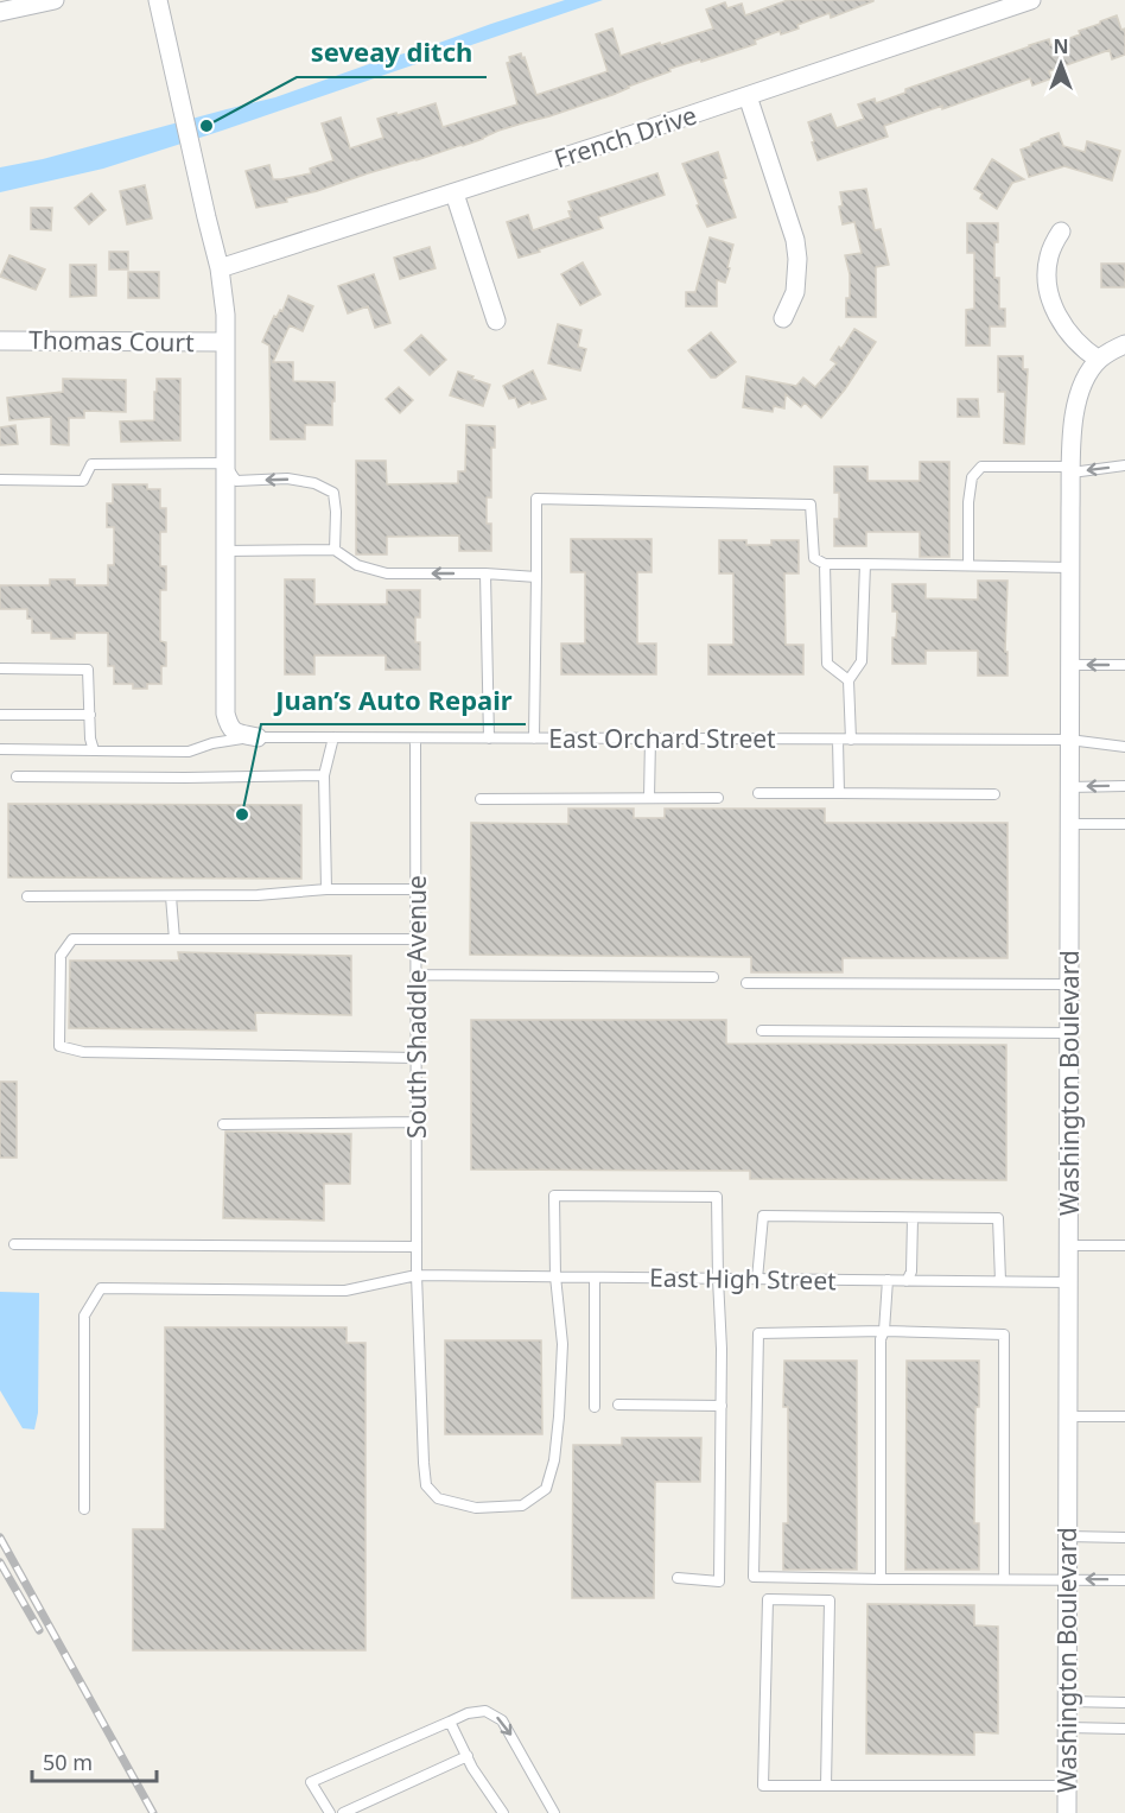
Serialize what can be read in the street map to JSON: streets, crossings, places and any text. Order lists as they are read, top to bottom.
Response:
{
  "streets": {
    "street": ["French Drive", "Thomas Court", "Washington Boulevard"],
    "lane": ["East Orchard Street", "South Shaddle Avenue", "East High Street"]
  },
  "crossings": [
    ["East Orchard Street", "South Shaddle Avenue"],
    ["East Orchard Street", "Washington Boulevard"],
    ["South Shaddle Avenue", "East High Street"],
    ["Washington Boulevard", "East High Street"]
  ],
  "places": ["seveay ditch", "Juan’s Auto Repair"],
  "scale_bar": "50 m",
  "north": "top"
}
